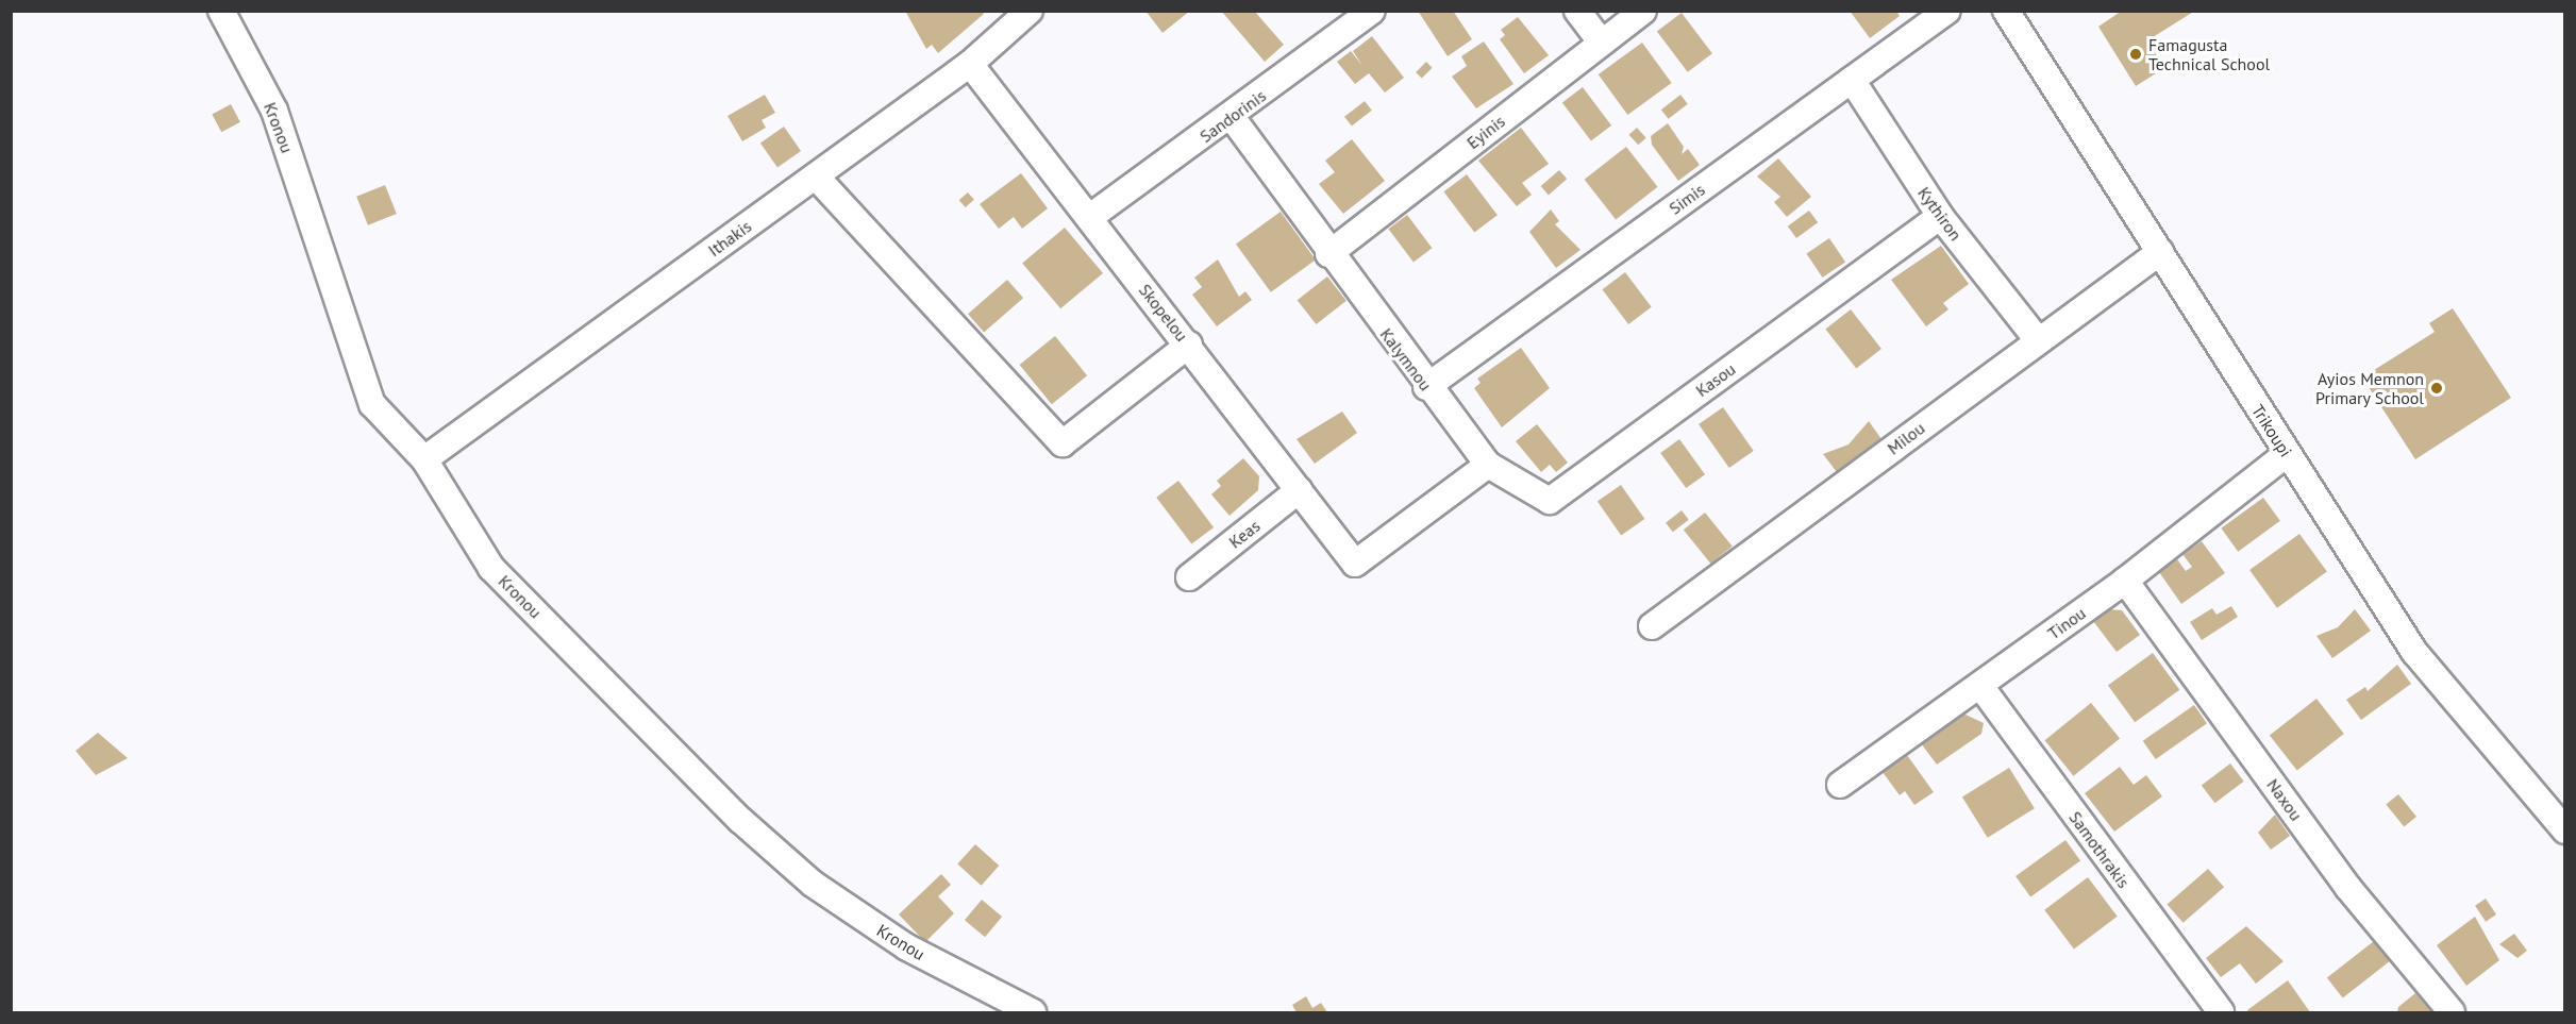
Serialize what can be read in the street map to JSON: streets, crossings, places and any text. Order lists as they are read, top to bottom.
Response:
{
  "streets": {
    "street": [
      "Sandorinis",
      "Kronou",
      "Eyinis",
      "Simis",
      "Kythiron",
      "Ithakis",
      "Skopelou",
      "Kalymnou",
      "Kasou",
      "Trikoupi",
      "Milou",
      "Keas",
      "Tinou",
      "Naxou",
      "Samothrakis"
    ]
  },
  "crossings": [
    ["Sandorinis", "Skopelou"],
    ["Sandorinis", "Kalymnou"],
    ["Kronou", "Ithakis"],
    ["Eyinis", "Kalymnou"],
    ["Simis", "Kythiron"],
    ["Simis", "Kalymnou"],
    ["Kythiron", "Kasou"],
    ["Kythiron", "Milou"],
    ["Ithakis", "Skopelou"],
    ["Skopelou", "Kalymnou"],
    ["Skopelou", "Kasou"],
    ["Skopelou", "Keas"],
    ["Kalymnou", "Kasou"],
    ["Trikoupi", "Milou"],
    ["Trikoupi", "Tinou"],
    ["Tinou", "Naxou"],
    ["Tinou", "Samothrakis"]
  ],
  "places": ["Famagusta Technical School", "Ayios Memnon Primary School"]
}
